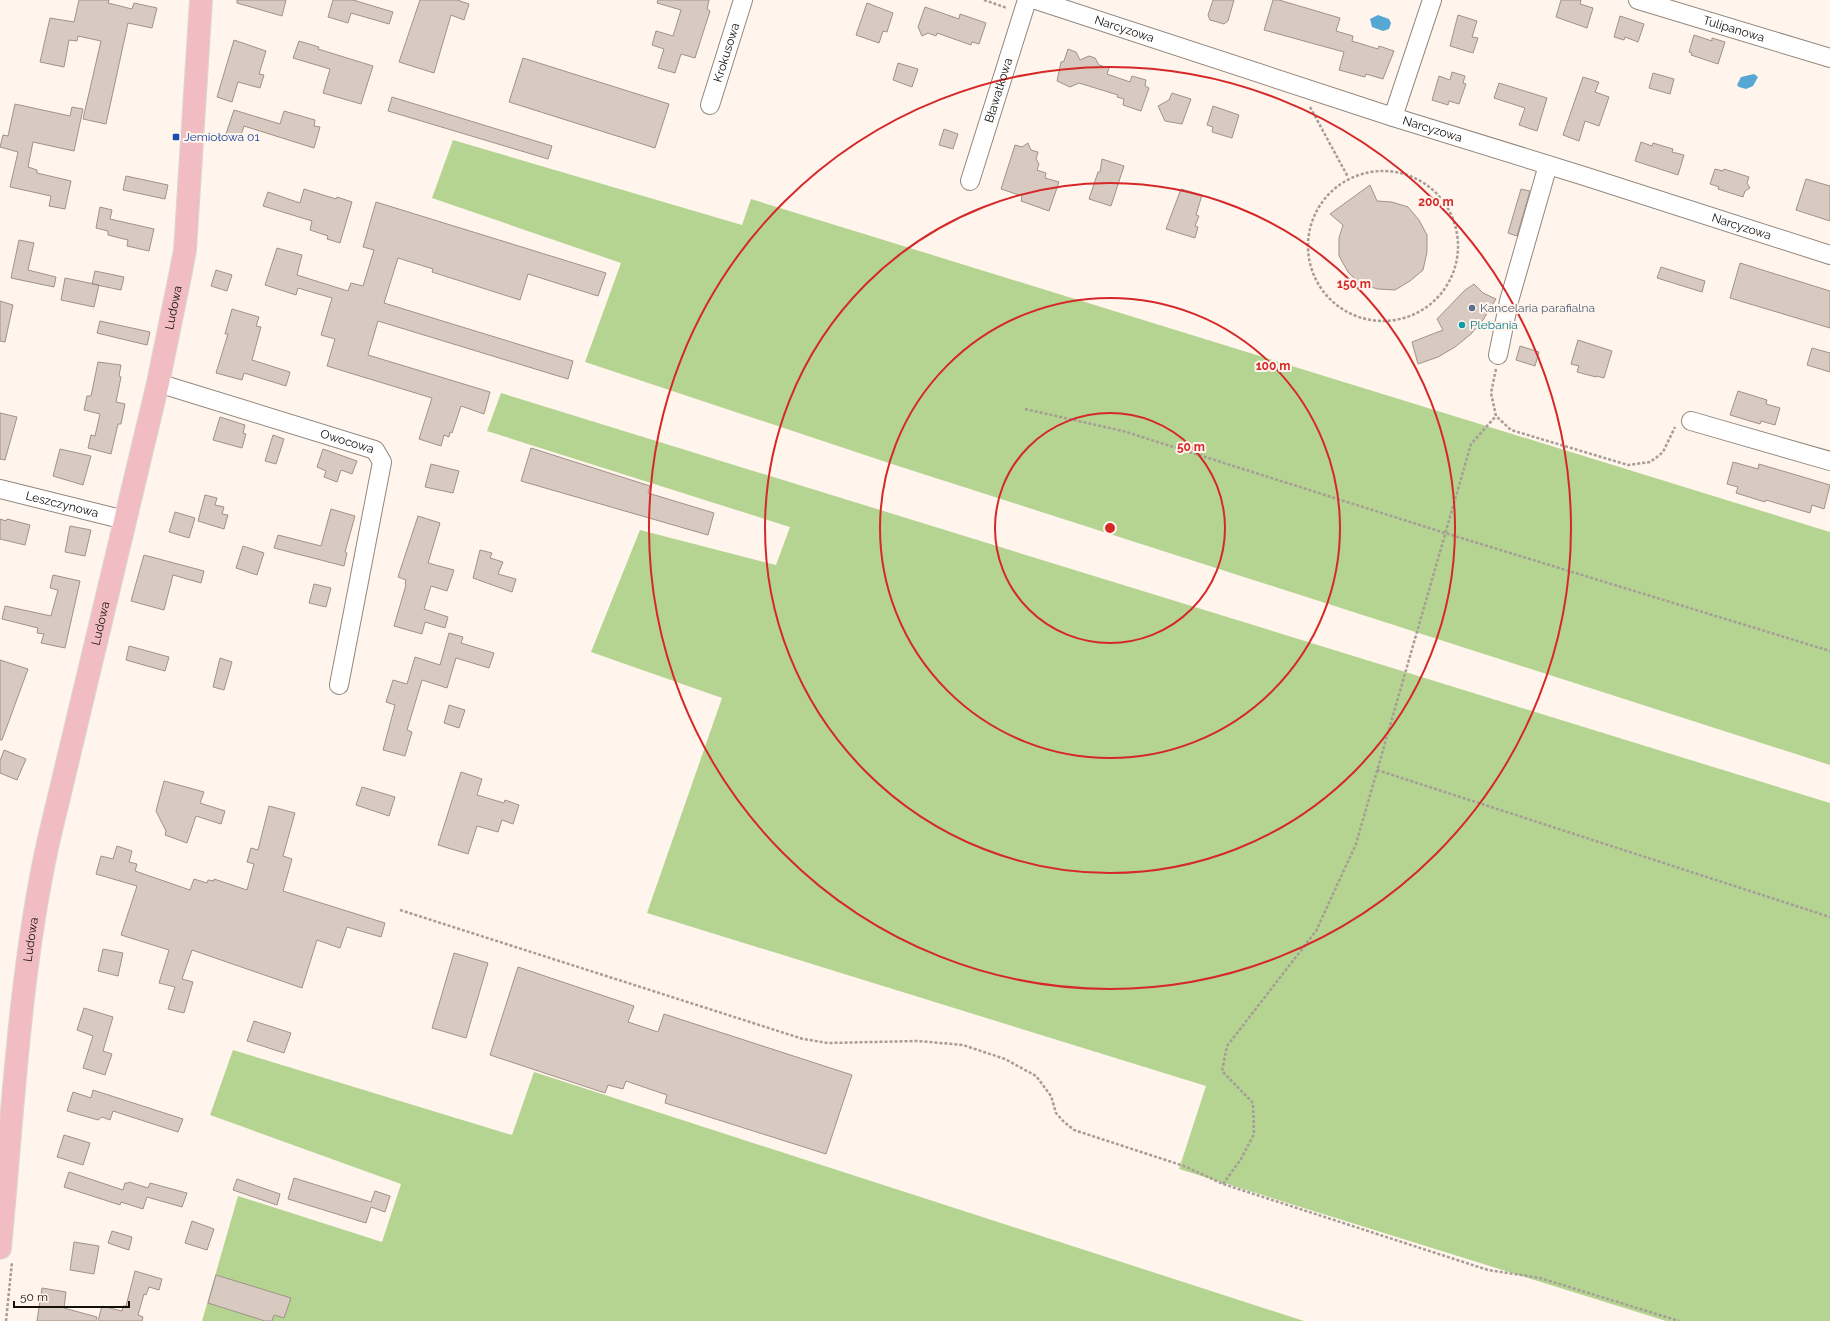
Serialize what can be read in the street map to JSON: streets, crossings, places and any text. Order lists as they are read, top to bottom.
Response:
{
  "streets": {
    "main road": ["Ludowa"],
    "street": [
      "Narcyzowa",
      "Tulipanowa",
      "Krokusowa",
      "Bławatkowa",
      "Owocowa",
      "Leszczynowa"
    ]
  },
  "crossings": [
    ["Ludowa", "Owocowa"],
    ["Ludowa", "Leszczynowa"]
  ],
  "places": {
    "transit": ["Jemiołowa 01"],
    "other": ["Kancelaria parafialna", "Plebania"]
  },
  "scale_bar": "50 m",
  "rings": [
    "200 m",
    "150 m",
    "100 m",
    "50 m"
  ]
}
